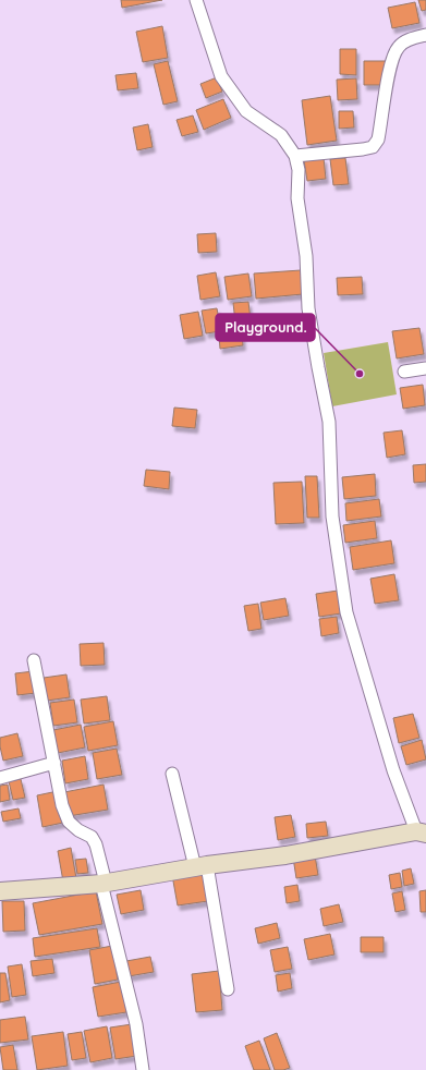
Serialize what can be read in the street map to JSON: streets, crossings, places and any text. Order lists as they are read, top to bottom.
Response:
{
  "places": ["Playground."]
}
